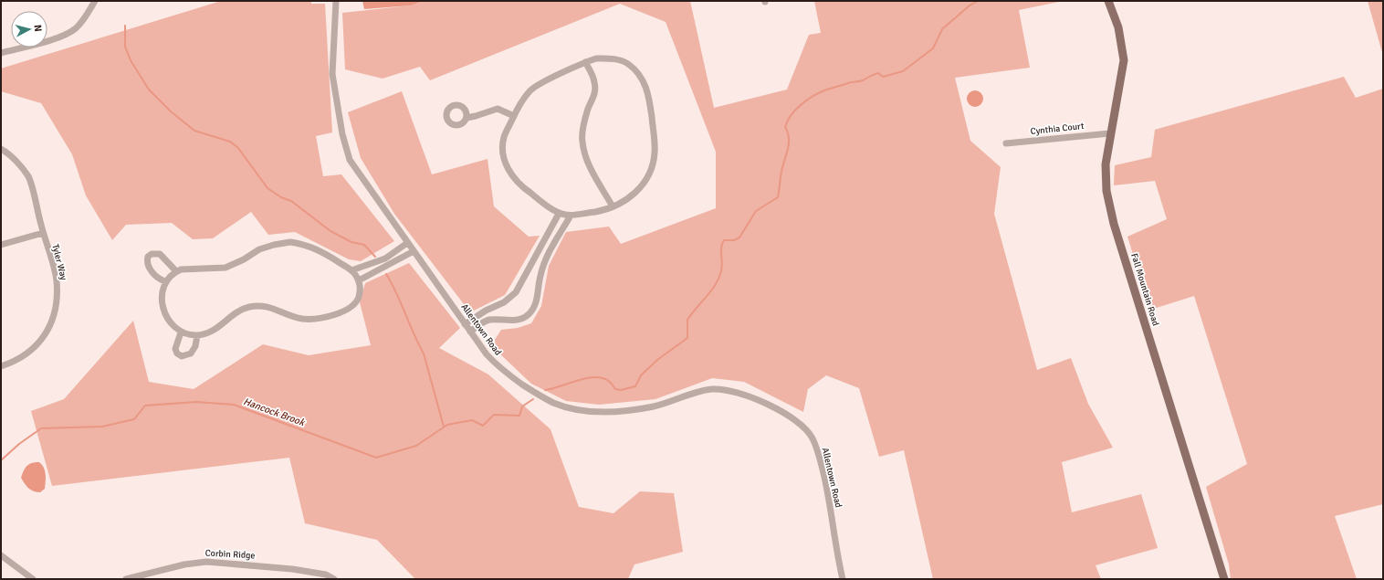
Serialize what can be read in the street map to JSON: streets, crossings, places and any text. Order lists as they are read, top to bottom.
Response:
{
  "streets": {
    "main road": ["Fall Mountain Road"],
    "street": [
      "Cynthia Court",
      "Tyler Way",
      "Allentown Road",
      "Corbin Ridge"
    ]
  },
  "crossings": [
    ["Cynthia Court", "Fall Mountain Road"]
  ],
  "water": ["Hancock Brook"],
  "north": "right"
}
